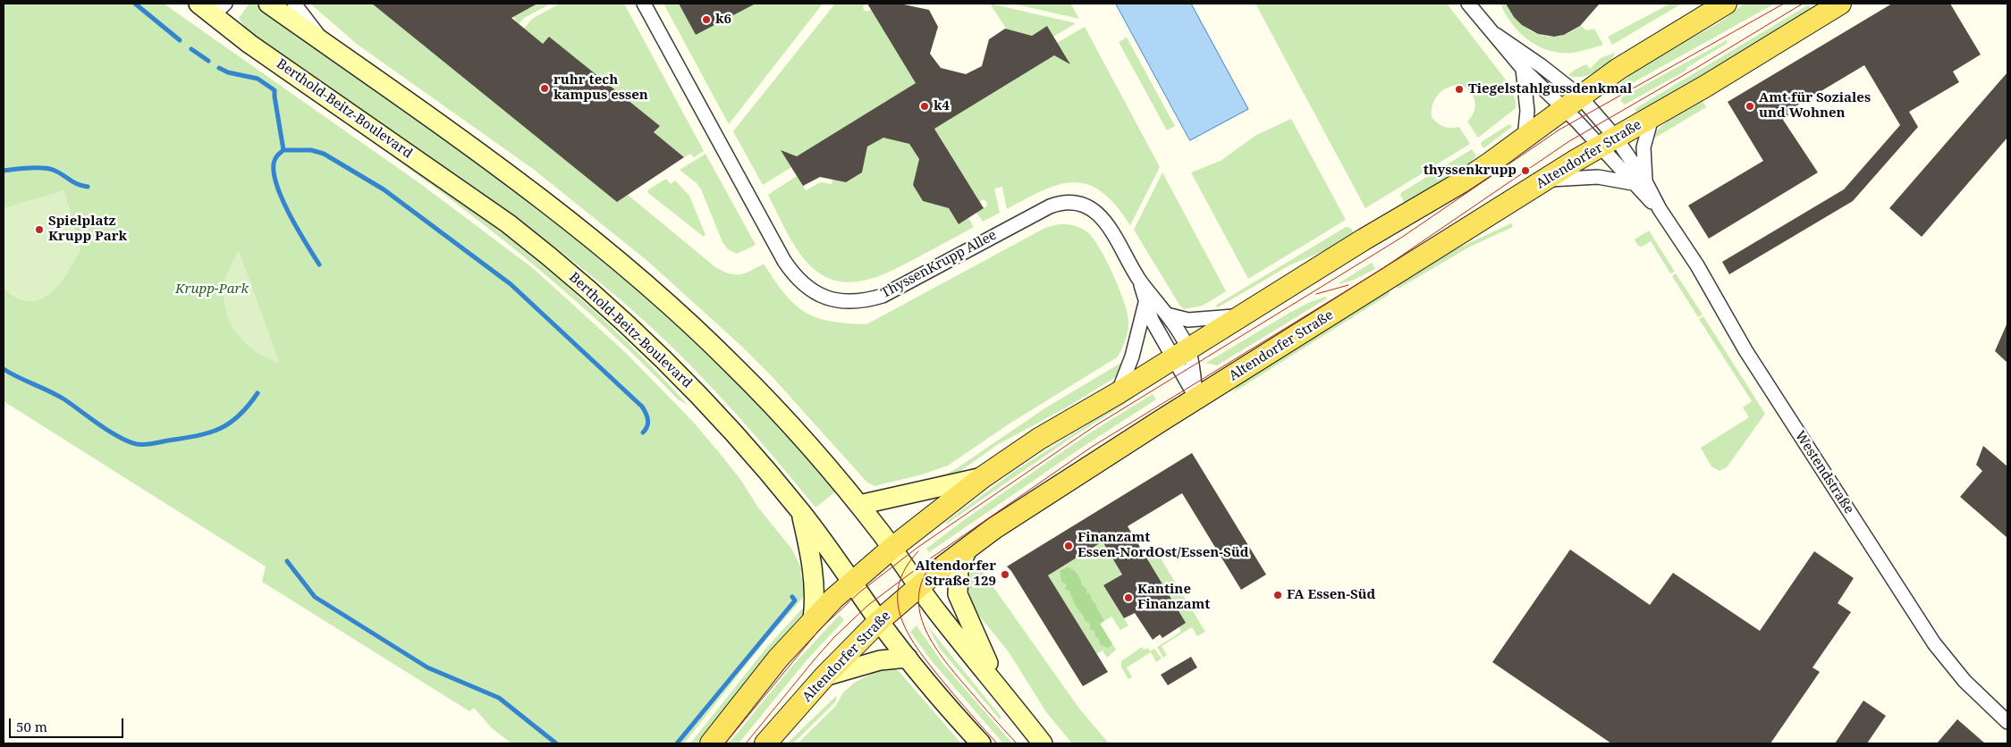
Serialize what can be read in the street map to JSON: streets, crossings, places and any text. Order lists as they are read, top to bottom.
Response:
{
  "streets": {
    "main road": ["Berthold-Beitz-Boulevard", "Altendorfer Straße"],
    "street": ["ThyssenKrupp Allee", "Westendstraße"]
  },
  "crossings": [
    ["Berthold-Beitz-Boulevard", "Altendorfer Straße"],
    ["Altendorfer Straße", "ThyssenKrupp Allee"],
    ["Altendorfer Straße", "Westendstraße"]
  ],
  "parks": ["Krupp-Park"],
  "places": [
    "k6",
    "ruhr tech kampus essen",
    "Tiegelstahlgussdenkmal",
    "k4",
    "Amt für Soziales und Wohnen",
    "thyssenkrupp",
    "Spielplatz Krupp Park",
    "Finanzamt Essen-NordOst/Essen-Süd",
    "Altendorfer Straße 129",
    "FA Essen-Süd",
    "Kantine Finanzamt"
  ],
  "scale_bar": "50 m"
}
